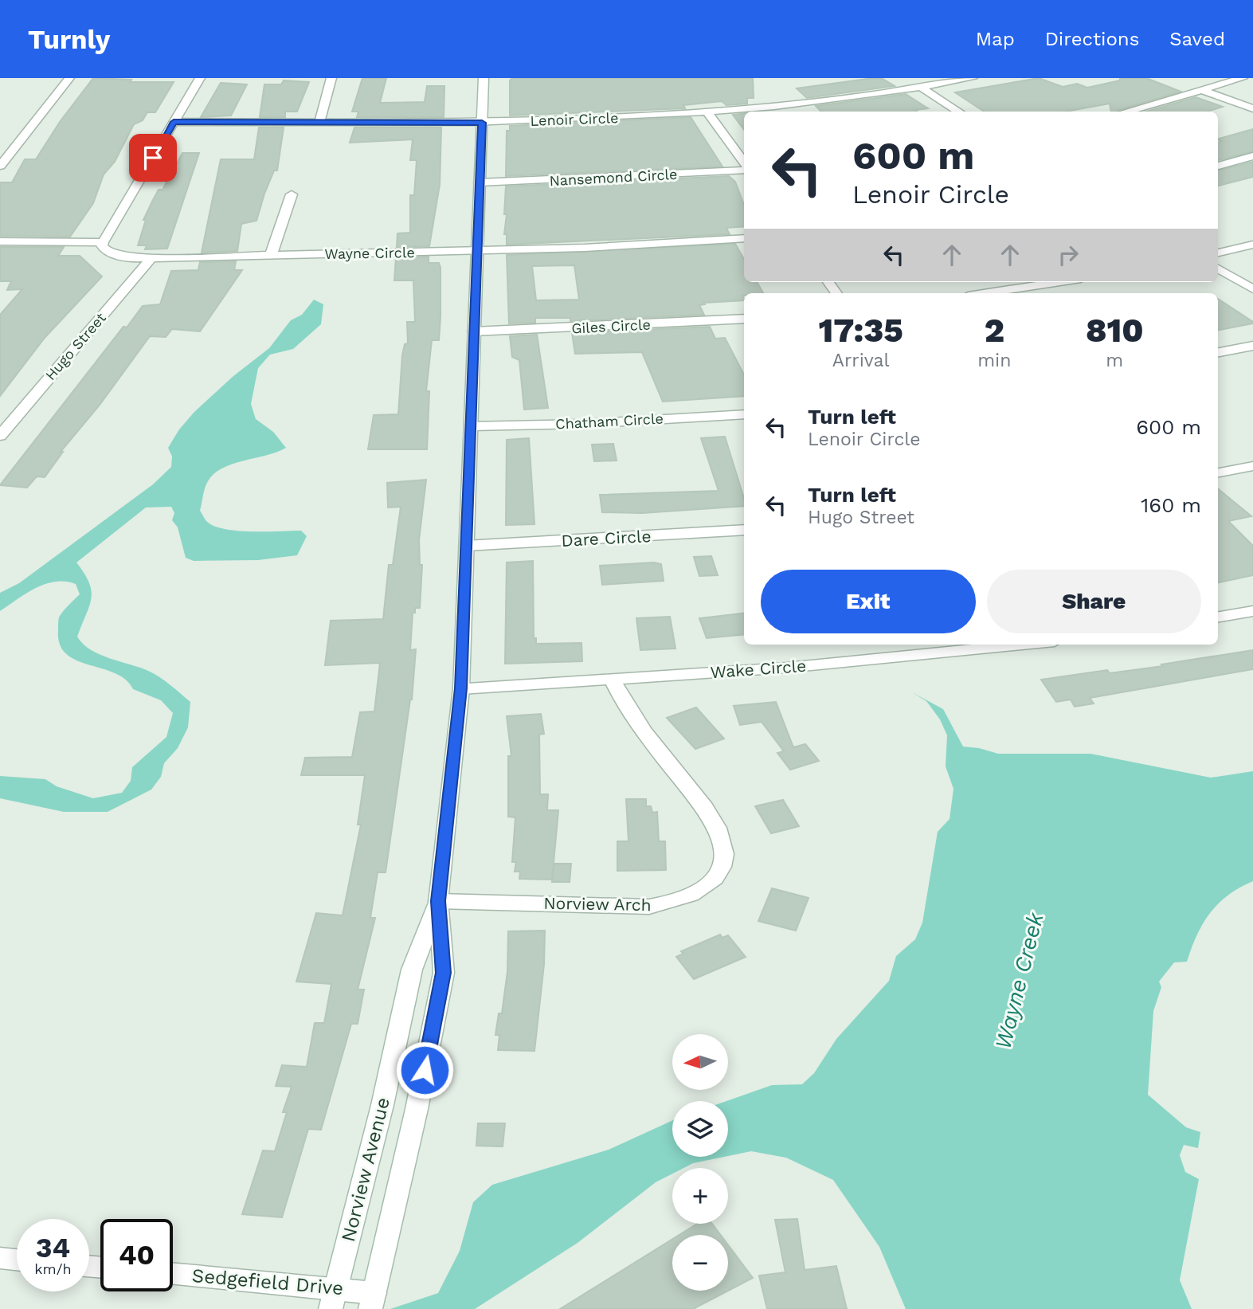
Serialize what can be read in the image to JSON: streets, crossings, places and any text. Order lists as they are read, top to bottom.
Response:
{
  "streets": {
    "street": [
      "Lenoir Circle",
      "Nansemond Circle",
      "Wayne Circle",
      "Giles Circle",
      "Hugo Street",
      "Chatham Circle",
      "Dare Circle",
      "Wake Circle",
      "Norview Arch",
      "Norview Avenue",
      "Sedgefield Drive"
    ]
  },
  "crossings": [
    ["Lenoir Circle", "Norview Avenue"],
    ["Nansemond Circle", "Norview Avenue"],
    ["Wayne Circle", "Hugo Street"],
    ["Wayne Circle", "Norview Avenue"],
    ["Giles Circle", "Norview Avenue"],
    ["Chatham Circle", "Norview Avenue"],
    ["Dare Circle", "Norview Avenue"],
    ["Wake Circle", "Norview Arch"],
    ["Wake Circle", "Norview Avenue"],
    ["Norview Arch", "Norview Avenue"],
    ["Norview Avenue", "Sedgefield Drive"]
  ],
  "water": ["Wayne Creek"],
  "north": "left",
  "page": {
    "header": "Turnly",
    "nav": ["Map", "Directions", "Saved"],
    "turn": ["600 m", "Lenoir Circle"],
    "eta": [
      "17:35",
      "Arrival",
      "2",
      "min",
      "810",
      "m"
    ],
    "list": [
      {
        "name": "Turn left",
        "note": "Lenoir Circle",
        "value": "600 m"
      },
      {
        "name": "Turn left",
        "note": "Hugo Street",
        "value": "160 m"
      }
    ],
    "buttons": ["Exit", "Share"],
    "map_buttons": ["+", "−"],
    "speed": "34 km/h",
    "limit": "40"
  }
}
